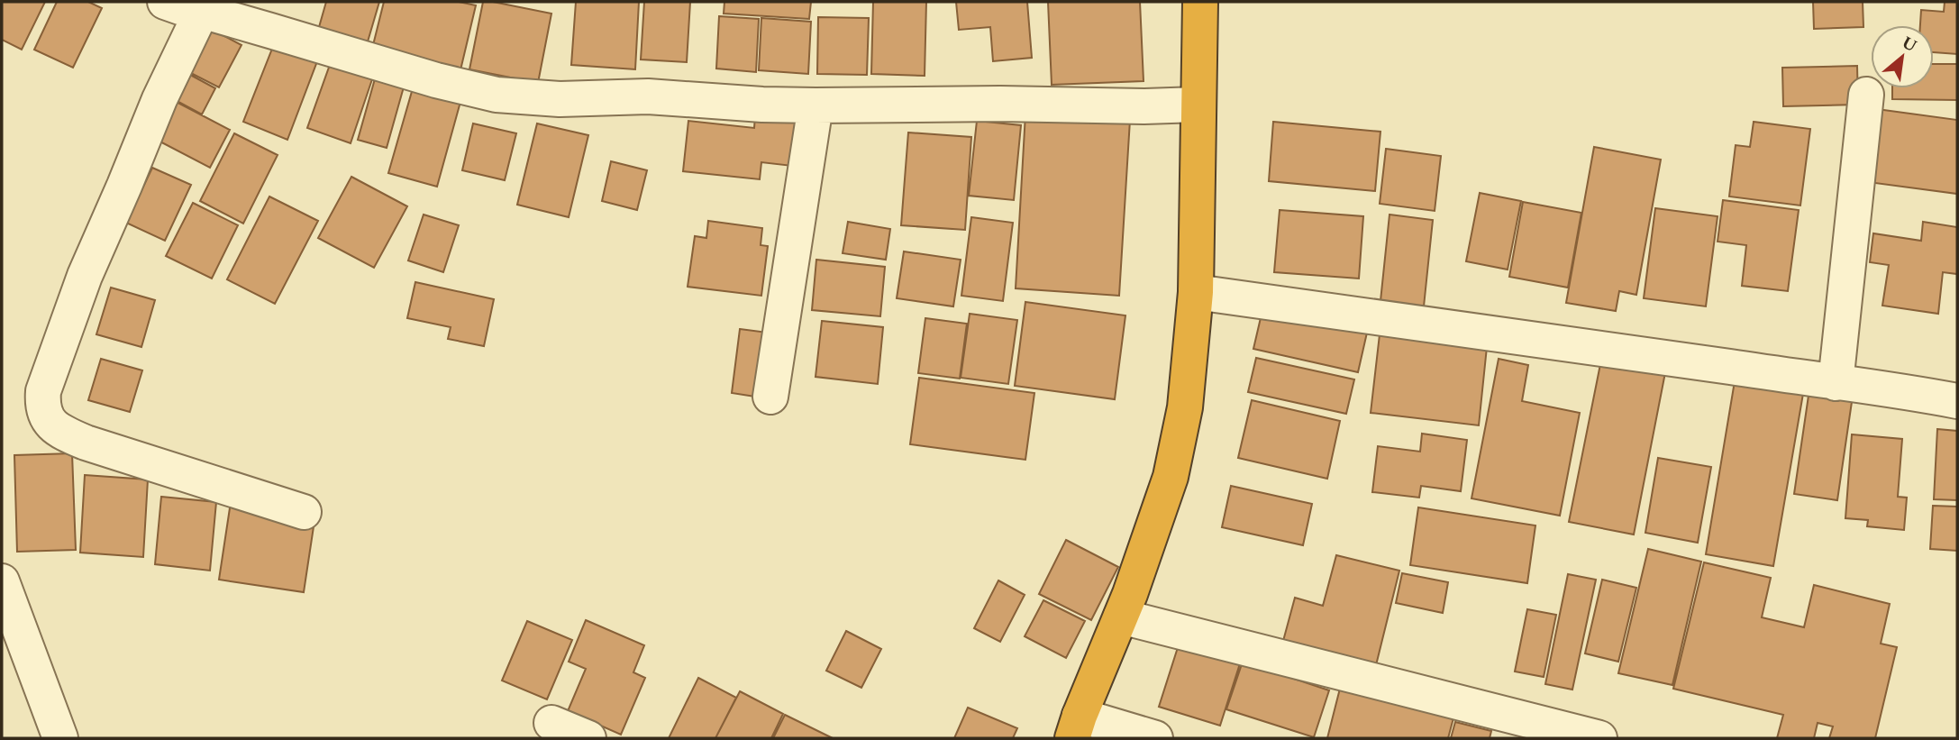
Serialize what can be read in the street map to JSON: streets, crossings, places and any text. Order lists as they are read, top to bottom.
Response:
{
  "north": "top right"
}
